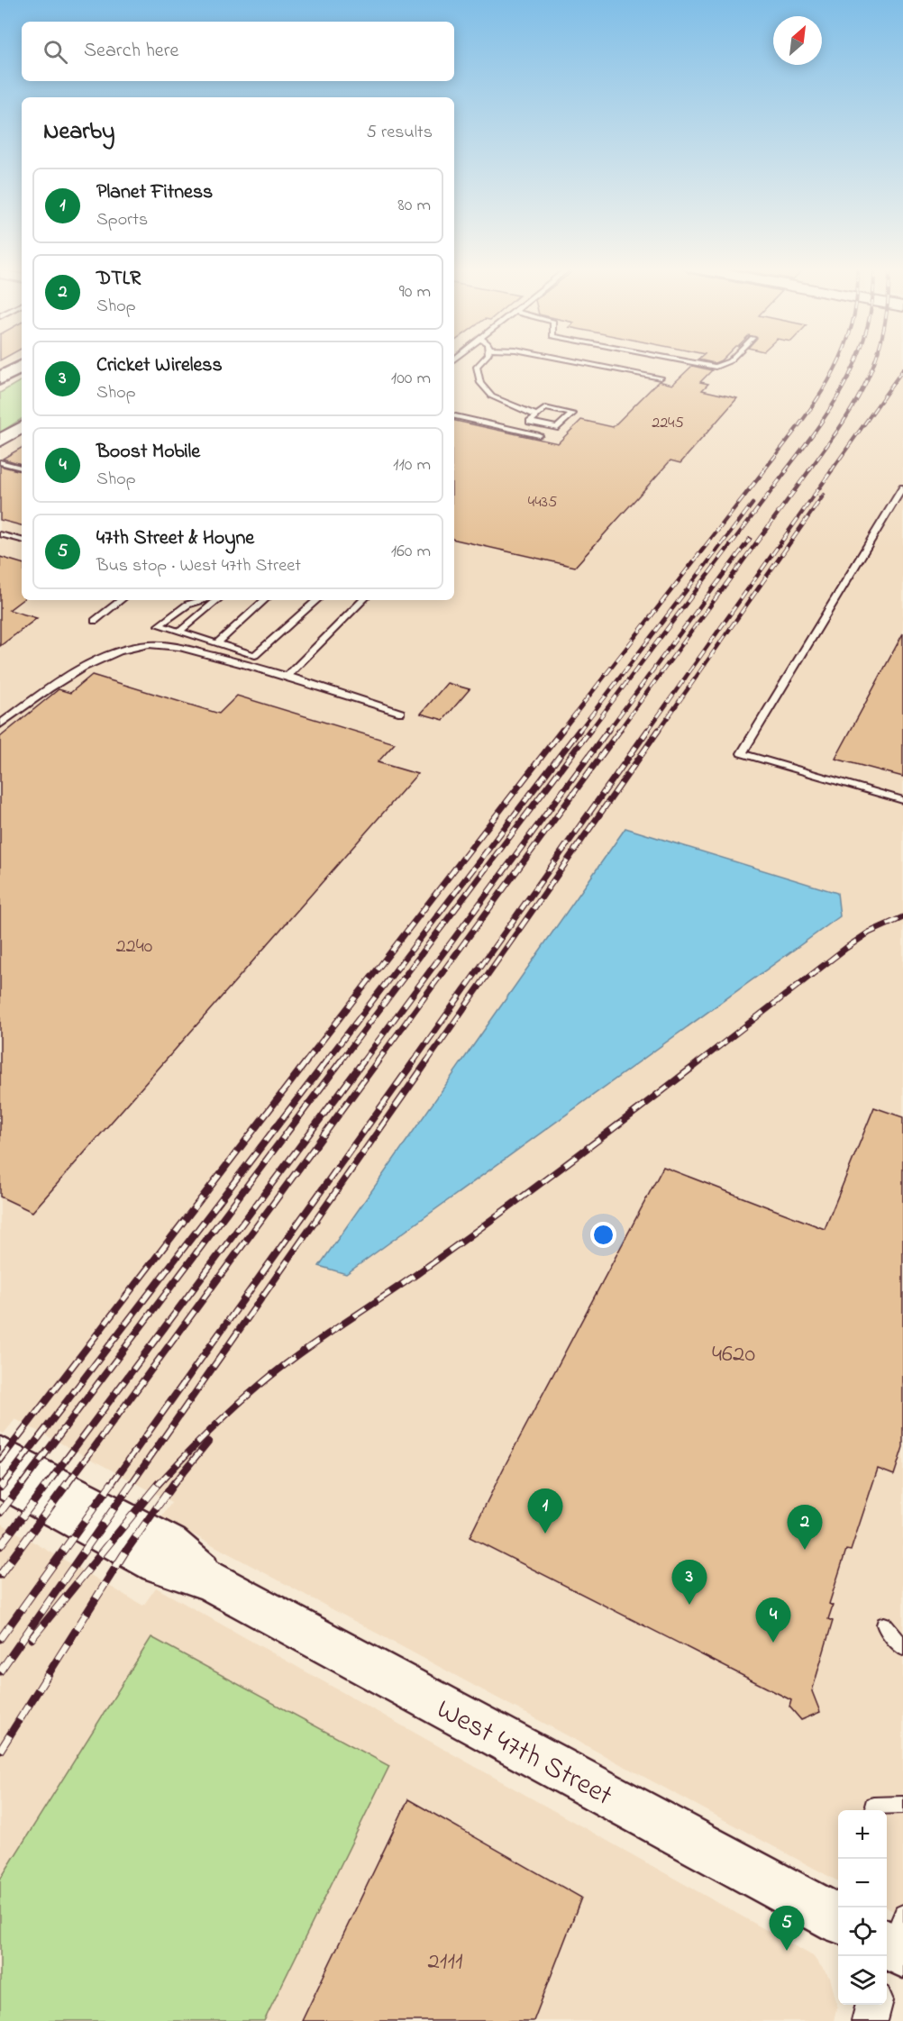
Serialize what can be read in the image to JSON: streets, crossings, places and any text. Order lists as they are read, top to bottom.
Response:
{
  "streets": {
    "main road": ["West 47th Street"]
  },
  "house_numbers": [
    "2245",
    "4435",
    "2240",
    "4620",
    "2111"
  ],
  "north": "top right",
  "page": {
    "search": "Search here",
    "heading": ["Nearby", "5 results"],
    "list": [
      {
        "mark": "1",
        "name": "Planet Fitness",
        "note": "Sports",
        "value": "80 m"
      },
      {
        "mark": "2",
        "name": "DTLR",
        "note": "Shop",
        "value": "90 m"
      },
      {
        "mark": "3",
        "name": "Cricket Wireless",
        "note": "Shop",
        "value": "100 m"
      },
      {
        "mark": "4",
        "name": "Boost Mobile",
        "note": "Shop",
        "value": "110 m"
      },
      {
        "mark": "5",
        "name": "47th Street & Hoyne",
        "note": "Bus stop · West 47th Street",
        "value": "160 m"
      }
    ],
    "pins": [
      "1",
      "2",
      "3",
      "4",
      "5"
    ],
    "map_buttons": ["+", "−"]
  }
}
